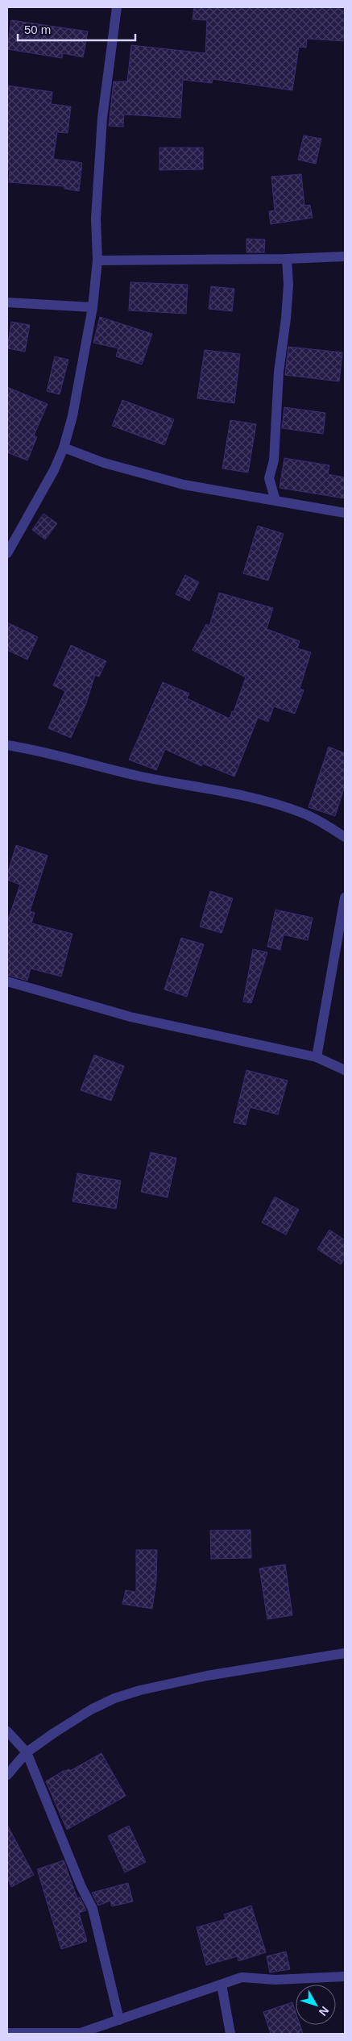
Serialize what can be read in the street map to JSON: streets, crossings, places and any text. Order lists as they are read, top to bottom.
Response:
{
  "scale_bar": "50 m",
  "north": "bottom right"
}
